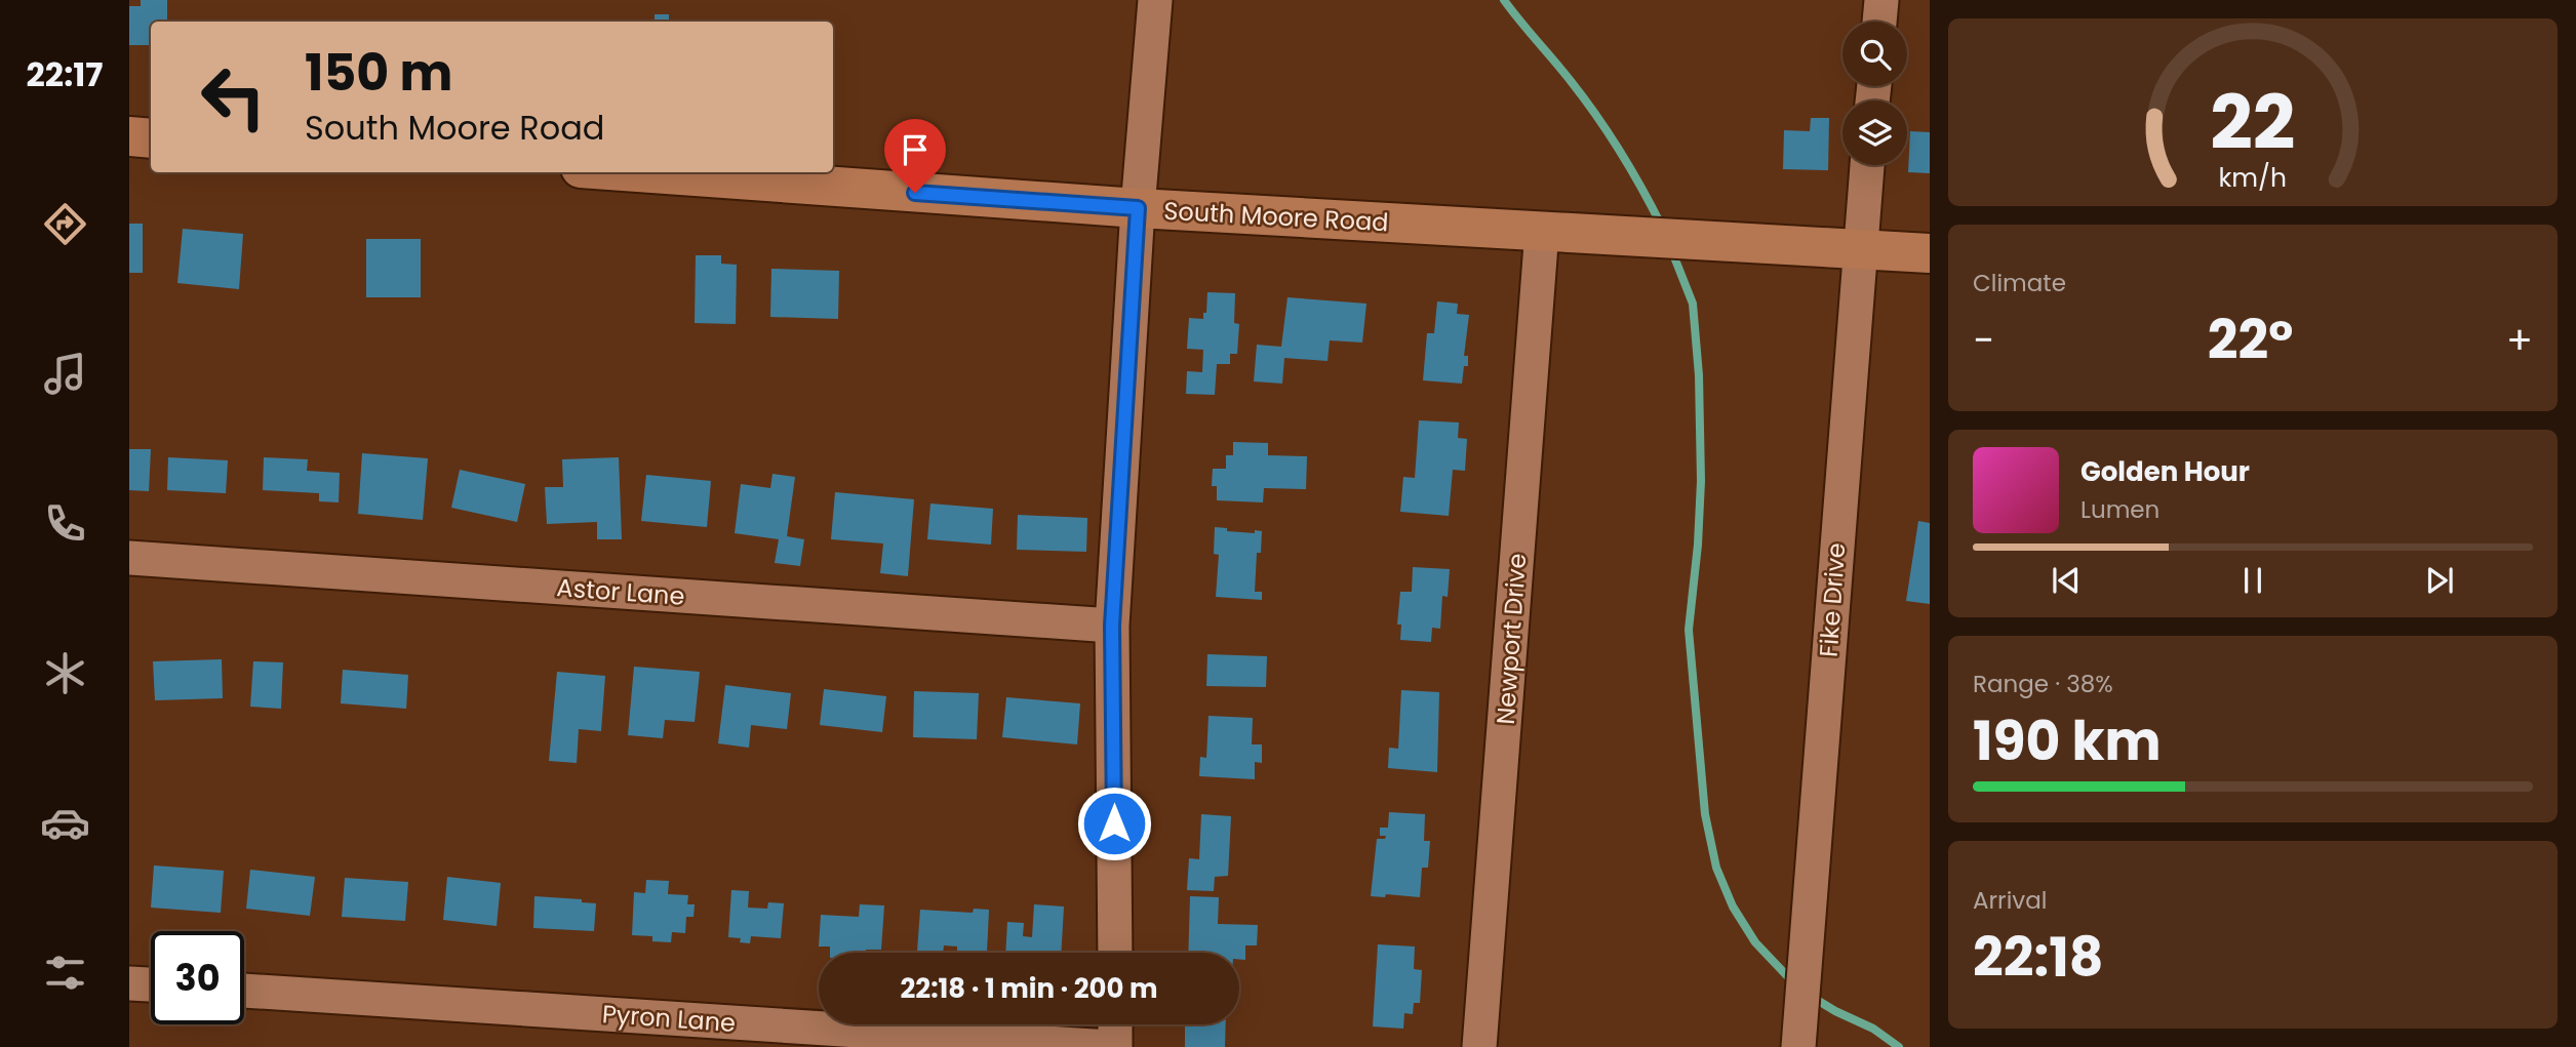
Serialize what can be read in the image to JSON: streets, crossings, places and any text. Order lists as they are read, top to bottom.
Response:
{
  "streets": {
    "main road": ["South Moore Road"],
    "street": [
      "Astor Lane",
      "Fike Drive",
      "Newport Drive",
      "Pyron Lane"
    ]
  },
  "crossings": [
    ["South Moore Road", "Fike Drive"],
    ["South Moore Road", "Newport Drive"]
  ],
  "page": {
    "tabs": "22:17",
    "turn": ["150 m", "South Moore Road"],
    "tile": [
      "Climate",
      ["Range · 38%", "190 km"],
      ["Arrival", "22:18"]
    ],
    "heat": ["−", "22°", "+"],
    "song": ["Golden Hour", "Lumen"],
    "limit": "30",
    "trip": "22:18 · 1 min · 200 m",
    "gauge": ["22", "km/h"]
  }
}
